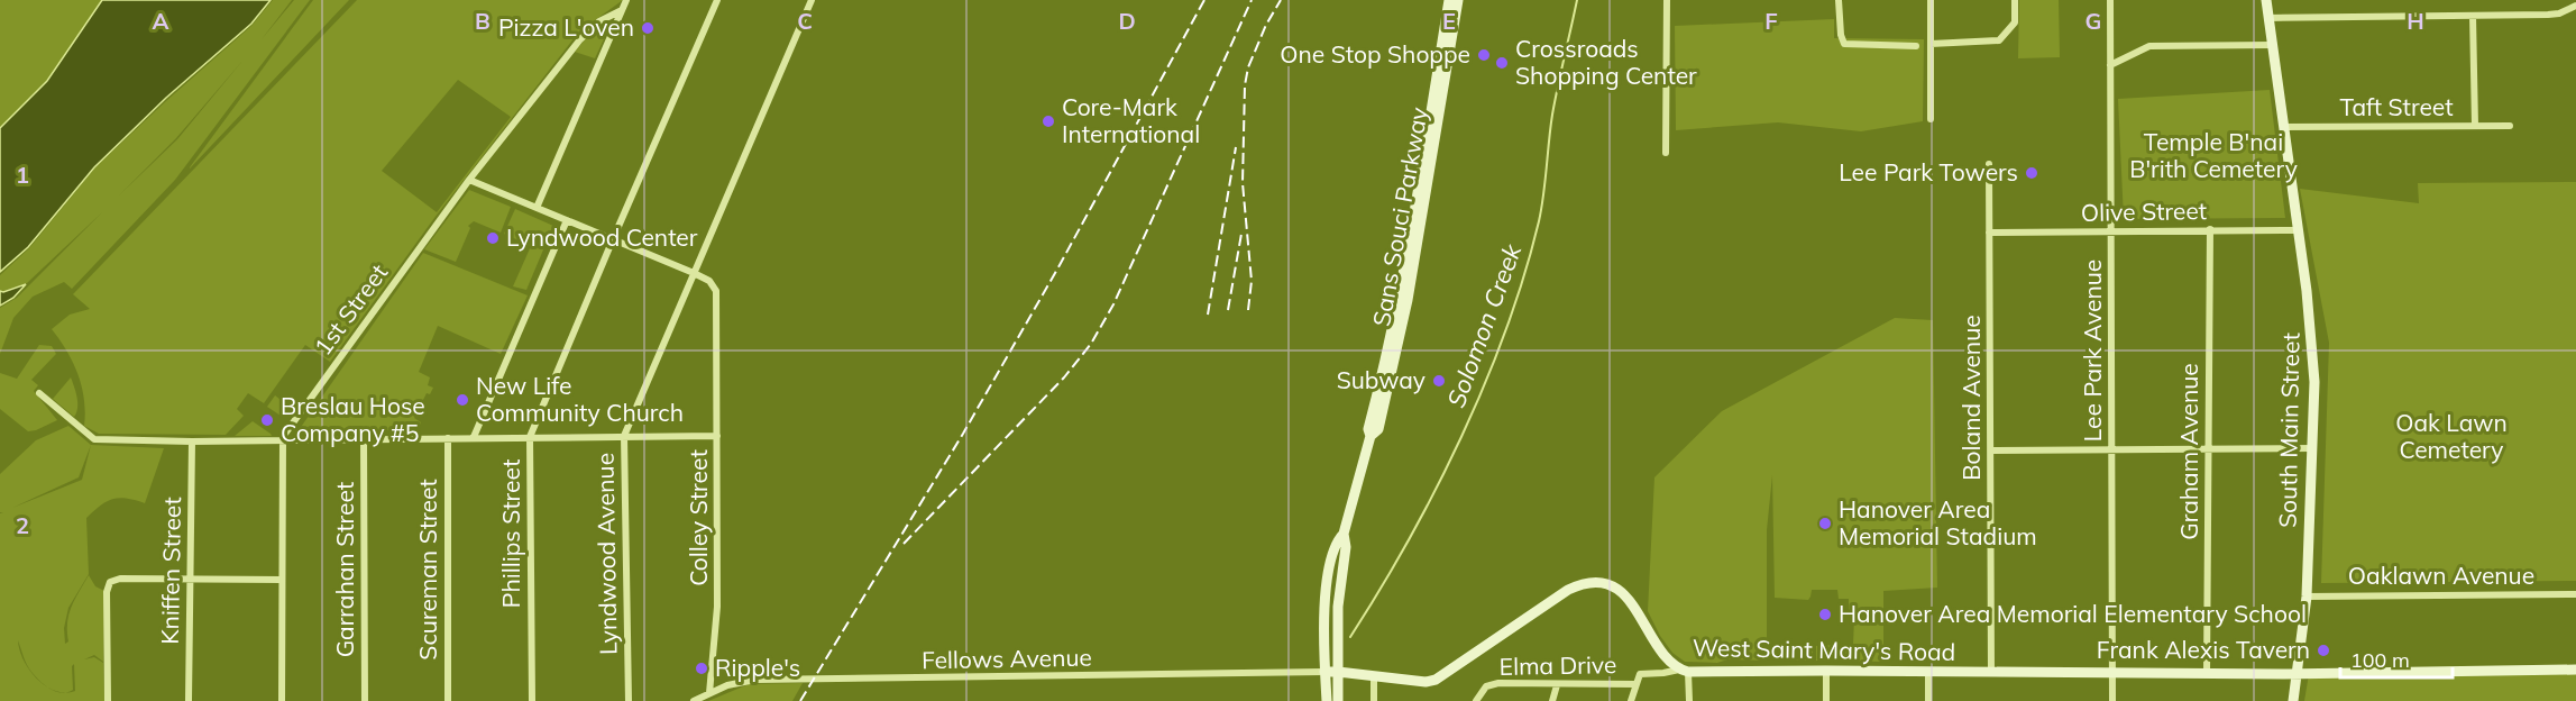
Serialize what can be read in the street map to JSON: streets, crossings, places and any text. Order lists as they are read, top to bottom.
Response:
{
  "streets": {
    "main road": ["Sans Souci Parkway", "South Main Street", "West Saint Mary's Road"],
    "street": [
      "Taft Street",
      "Olive Street",
      "1st Street",
      "Lee Park Avenue",
      "Boland Avenue",
      "Graham Avenue",
      "Colley Street",
      "Phillips Street",
      "Lyndwood Avenue",
      "Garrahan Street",
      "Scureman Street",
      "Kniffen Street",
      "Oaklawn Avenue",
      "Fellows Avenue",
      "Elma Drive"
    ]
  },
  "crossings": [
    ["Taft Street", "South Main Street"],
    ["Olive Street", "Lee Park Avenue"],
    ["Olive Street", "Boland Avenue"],
    ["Olive Street", "South Main Street"],
    ["Olive Street", "Graham Avenue"],
    ["Sans Souci Parkway", "West Saint Mary's Road"],
    ["Sans Souci Parkway", "Fellows Avenue"],
    ["1st Street", "Colley Street"],
    ["Lee Park Avenue", "West Saint Mary's Road"],
    ["Boland Avenue", "West Saint Mary's Road"],
    ["South Main Street", "Oaklawn Avenue"],
    ["South Main Street", "West Saint Mary's Road"],
    ["Graham Avenue", "West Saint Mary's Road"],
    ["Colley Street", "Phillips Street"],
    ["Colley Street", "Lyndwood Avenue"],
    ["Colley Street", "Fellows Avenue"],
    ["West Saint Mary's Road", "Fellows Avenue"],
    ["West Saint Mary's Road", "Elma Drive"]
  ],
  "water": ["Solomon Creek"],
  "parks": ["Temple B'nai B'rith Cemetery", "Oak Lawn Cemetery"],
  "places": [
    "Pizza L'oven",
    "One Stop Shoppe",
    "Crossroads Shopping Center",
    "Core-Mark International",
    "Lee Park Towers",
    "Lyndwood Center",
    "Subway",
    "New Life Community Church",
    "Breslau Hose Company #5",
    "Hanover Area Memorial Stadium",
    "Hanover Area Memorial Elementary School",
    "Frank Alexis Tavern",
    "Ripple's"
  ],
  "scale_bar": "100 m",
  "grid": {
    "columns": [
      "A",
      "B",
      "C",
      "D",
      "E",
      "F",
      "G",
      "H"
    ],
    "rows": ["1", "2"]
  }
}
